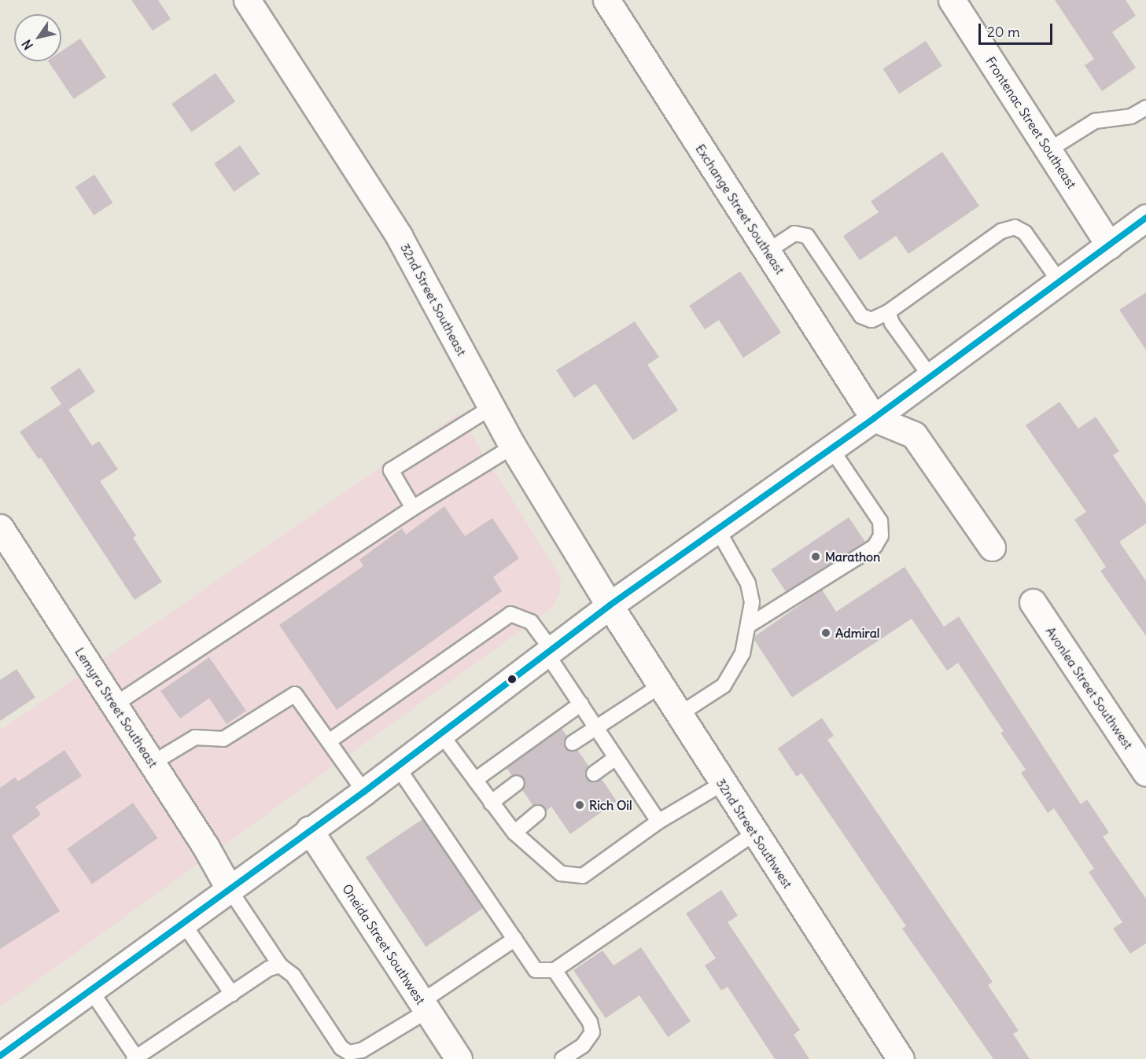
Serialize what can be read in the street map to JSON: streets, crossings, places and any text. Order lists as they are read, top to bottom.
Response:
{
  "streets": {
    "street": [
      "Frontenac Street Southeast",
      "Exchange Street Southeast",
      "32nd Street Southeast",
      "Avonlea Street Southwest",
      "Lemyra Street Southeast",
      "32nd Street Southwest",
      "Oneida Street Southwest"
    ]
  },
  "crossings": [
    ["32nd Street Southeast", "32nd Street Southwest"]
  ],
  "places": ["Marathon", "Admiral", "Rich Oil"],
  "scale_bar": "20 m",
  "north": "bottom left"
}
